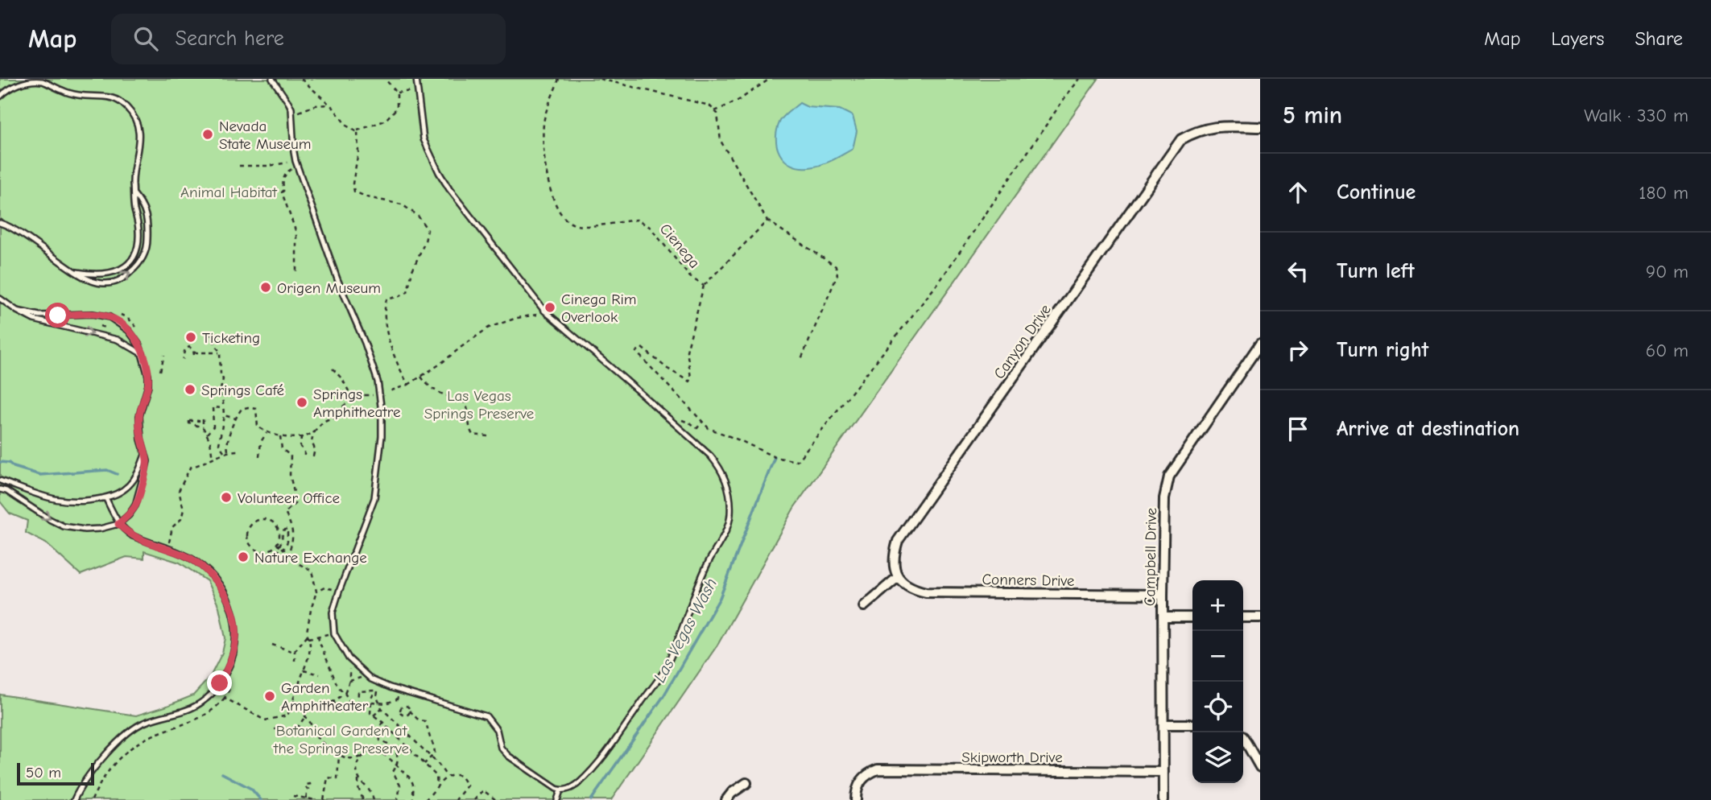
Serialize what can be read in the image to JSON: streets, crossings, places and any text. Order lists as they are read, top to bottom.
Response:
{
  "streets": {
    "street": [
      "Canyon Drive",
      "Campbell Drive",
      "Conners Drive",
      "Skipworth Drive"
    ],
    "path": ["Cienega"]
  },
  "crossings": [
    ["Canyon Drive", "Conners Drive"],
    ["Campbell Drive", "Conners Drive"],
    ["Campbell Drive", "Skipworth Drive"]
  ],
  "water": ["Las Vegas Wash"],
  "parks": ["Animal Habitat", "Las Vegas Springs Preserve", "Botanical Garden at the Springs Preserve"],
  "places": [
    "Nevada State Museum",
    "Origen Museum",
    "Cinega Rim Overlook",
    "Ticketing",
    "Springs Café",
    "Springs Amphitheatre",
    "Volunteer Office",
    "Nature Exchange",
    "Garden Amphitheater"
  ],
  "scale_bar": "50 m",
  "page": {
    "header": "Map",
    "search": "Search here",
    "nav": ["Map", "Layers", "Share"],
    "heading": ["5 min", "Walk · 330 m"],
    "list": [
      ["Continue", "180 m"],
      ["Turn left", "90 m"],
      ["Turn right", "60 m"],
      "Arrive at destination"
    ],
    "map_buttons": ["+", "−"],
    "scale": "50 m"
  }
}
